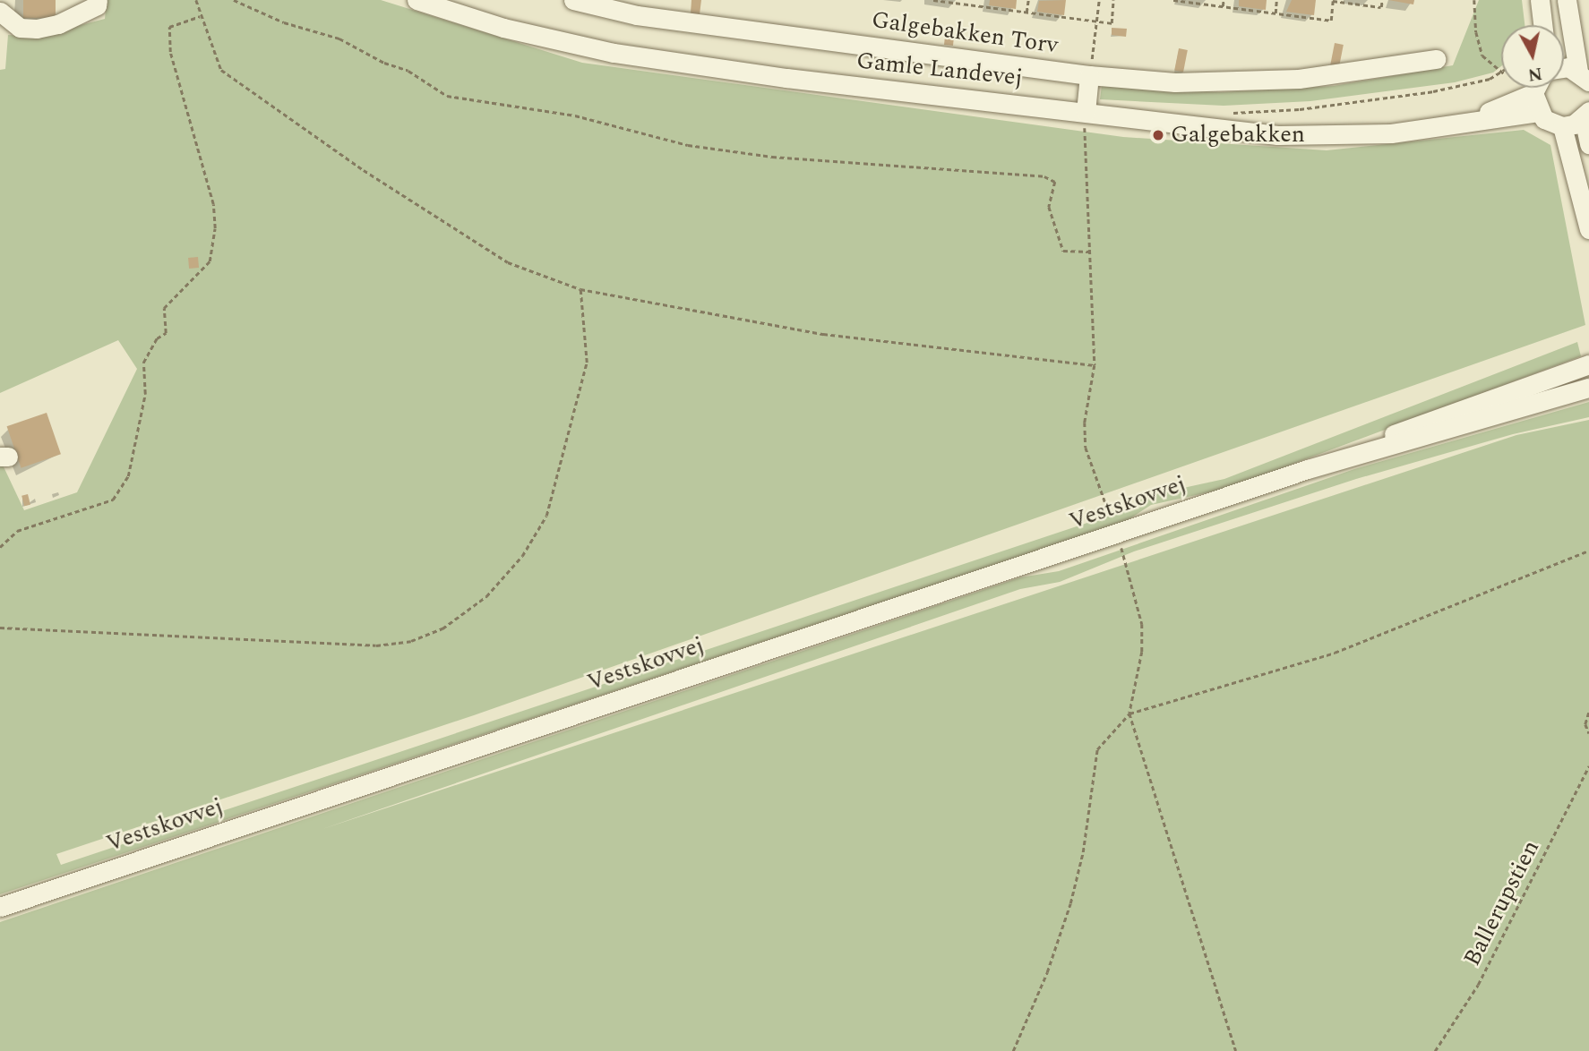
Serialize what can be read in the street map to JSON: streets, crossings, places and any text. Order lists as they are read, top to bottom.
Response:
{
  "streets": {
    "street": ["Galgebakken Torv", "Gamle Landevej", "Vestskovvej"],
    "path": ["Ballerupstien"]
  },
  "places": ["Galgebakken"],
  "north": "bottom"
}
